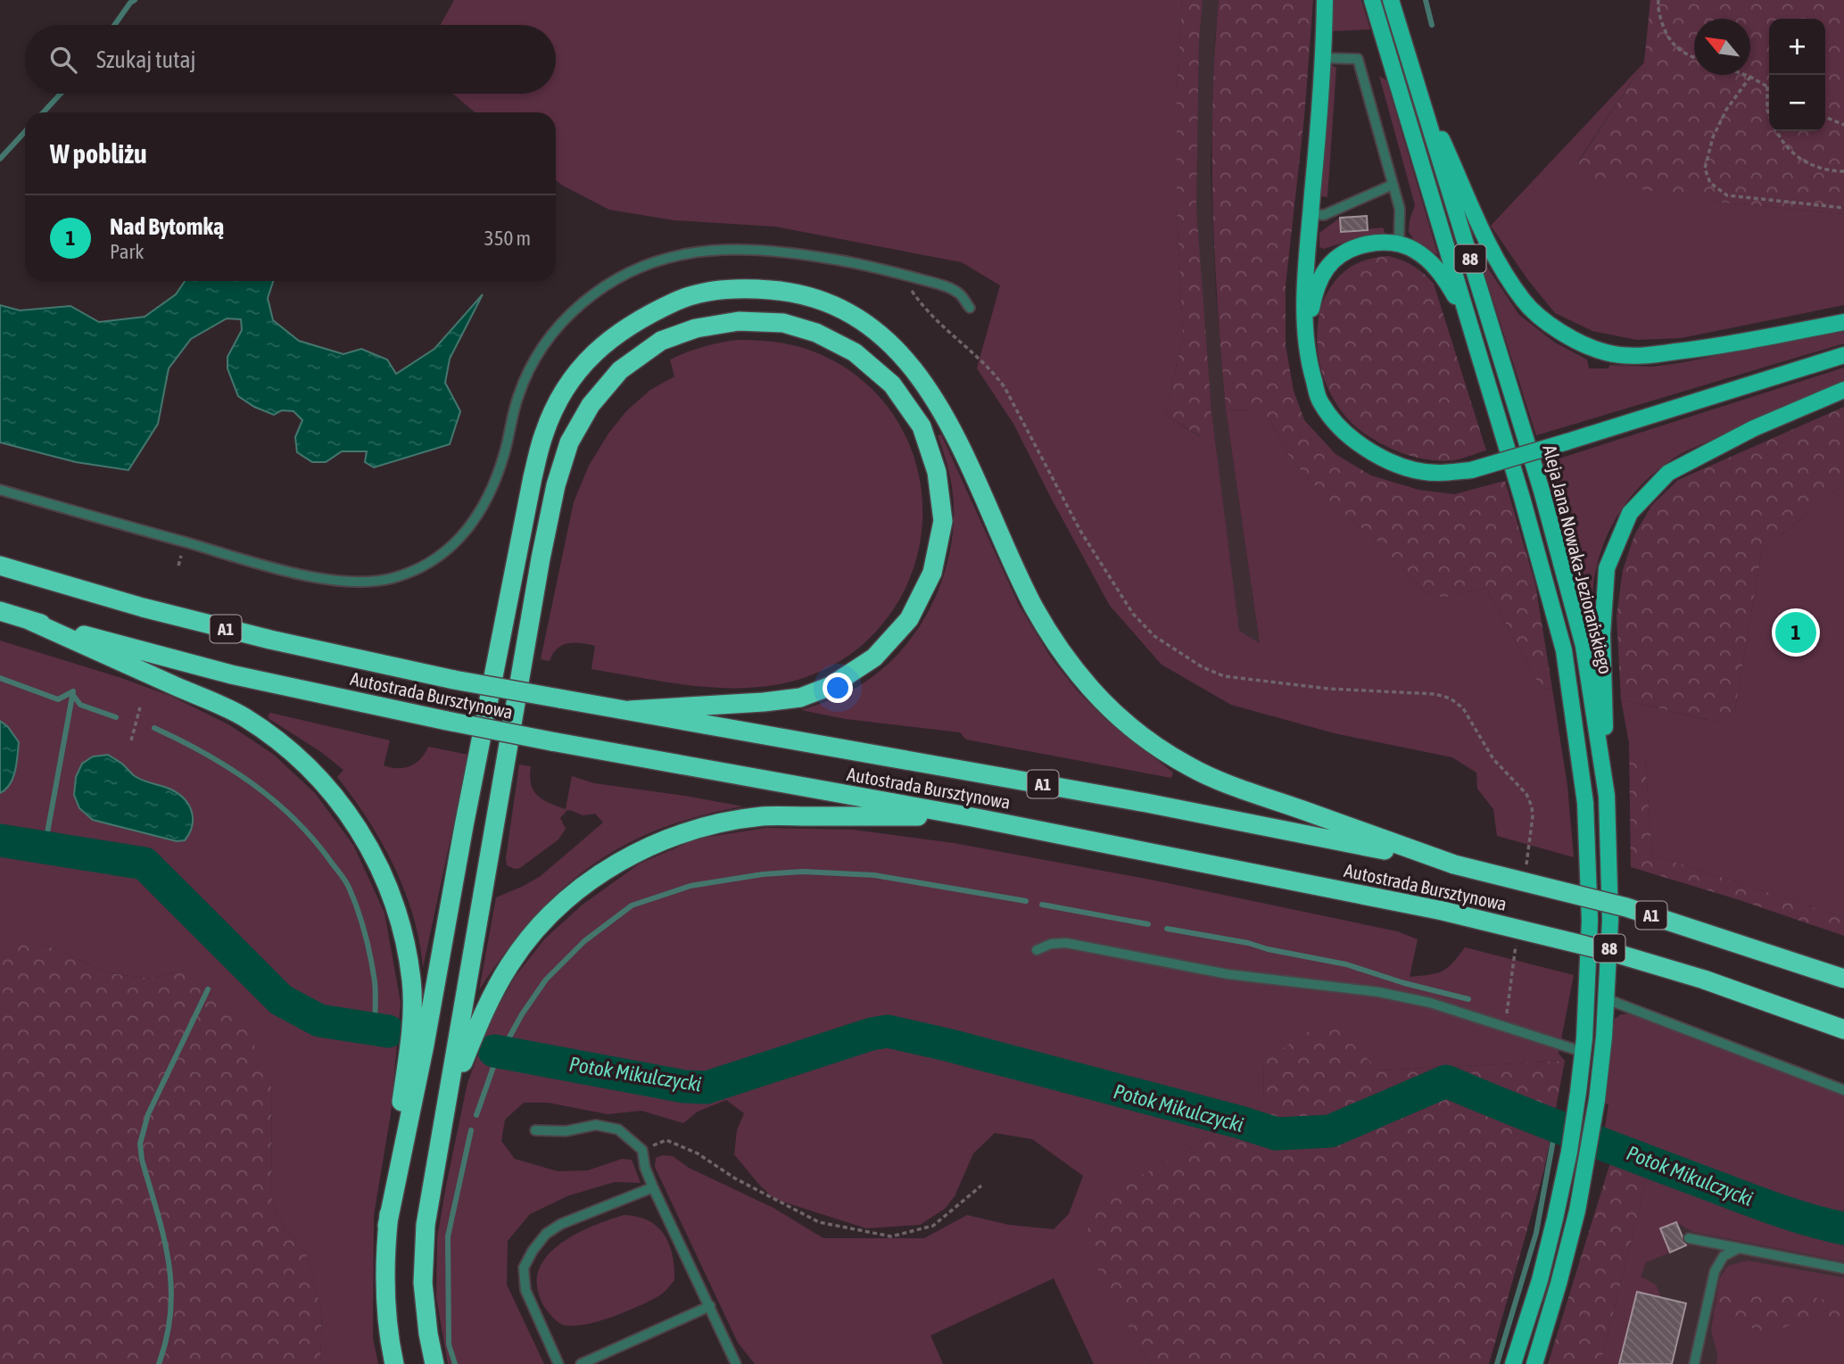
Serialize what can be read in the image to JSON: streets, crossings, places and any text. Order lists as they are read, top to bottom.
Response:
{
  "streets": {
    "highway": ["A1", "Autostrada Bursztynowa"],
    "main road": ["88", "Aleja Jana Nowaka-Jeziorańskiego"]
  },
  "water": ["Potok Mikulczycki"],
  "north": "top left",
  "page": {
    "map_buttons": ["+", "−"],
    "search": "Szukaj tutaj",
    "heading": "W pobliżu",
    "list": [
      {
        "mark": "1",
        "name": "Nad Bytomką",
        "note": "Park",
        "value": "350 m"
      }
    ],
    "pins": "1"
  }
}
